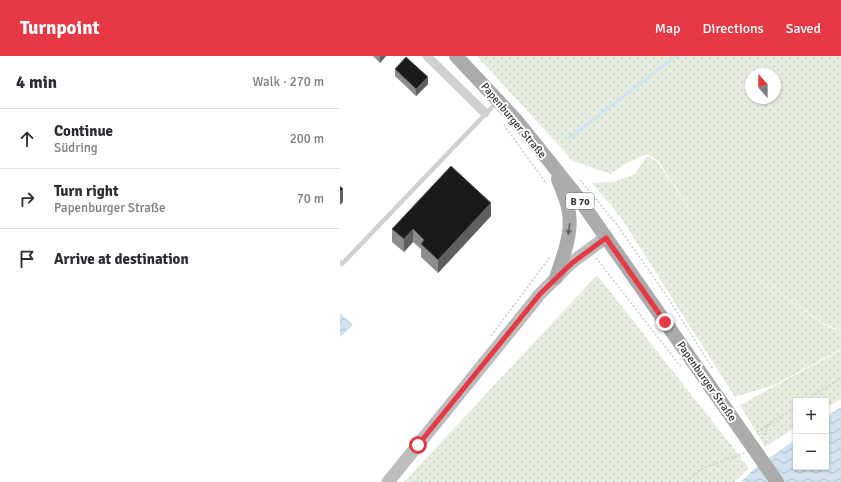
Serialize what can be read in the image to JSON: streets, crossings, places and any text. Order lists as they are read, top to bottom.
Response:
{
  "streets": {
    "main road": ["Papenburger Straße", "B 70"]
  },
  "north": "top",
  "page": {
    "header": "Turnpoint",
    "nav": ["Map", "Directions", "Saved"],
    "heading": ["4 min", "Walk · 270 m"],
    "list": [
      ["Continue", "Südring", "200 m"],
      ["Turn right", "Papenburger Straße", "70 m"],
      "Arrive at destination"
    ],
    "map_buttons": ["+", "−"]
  }
}
